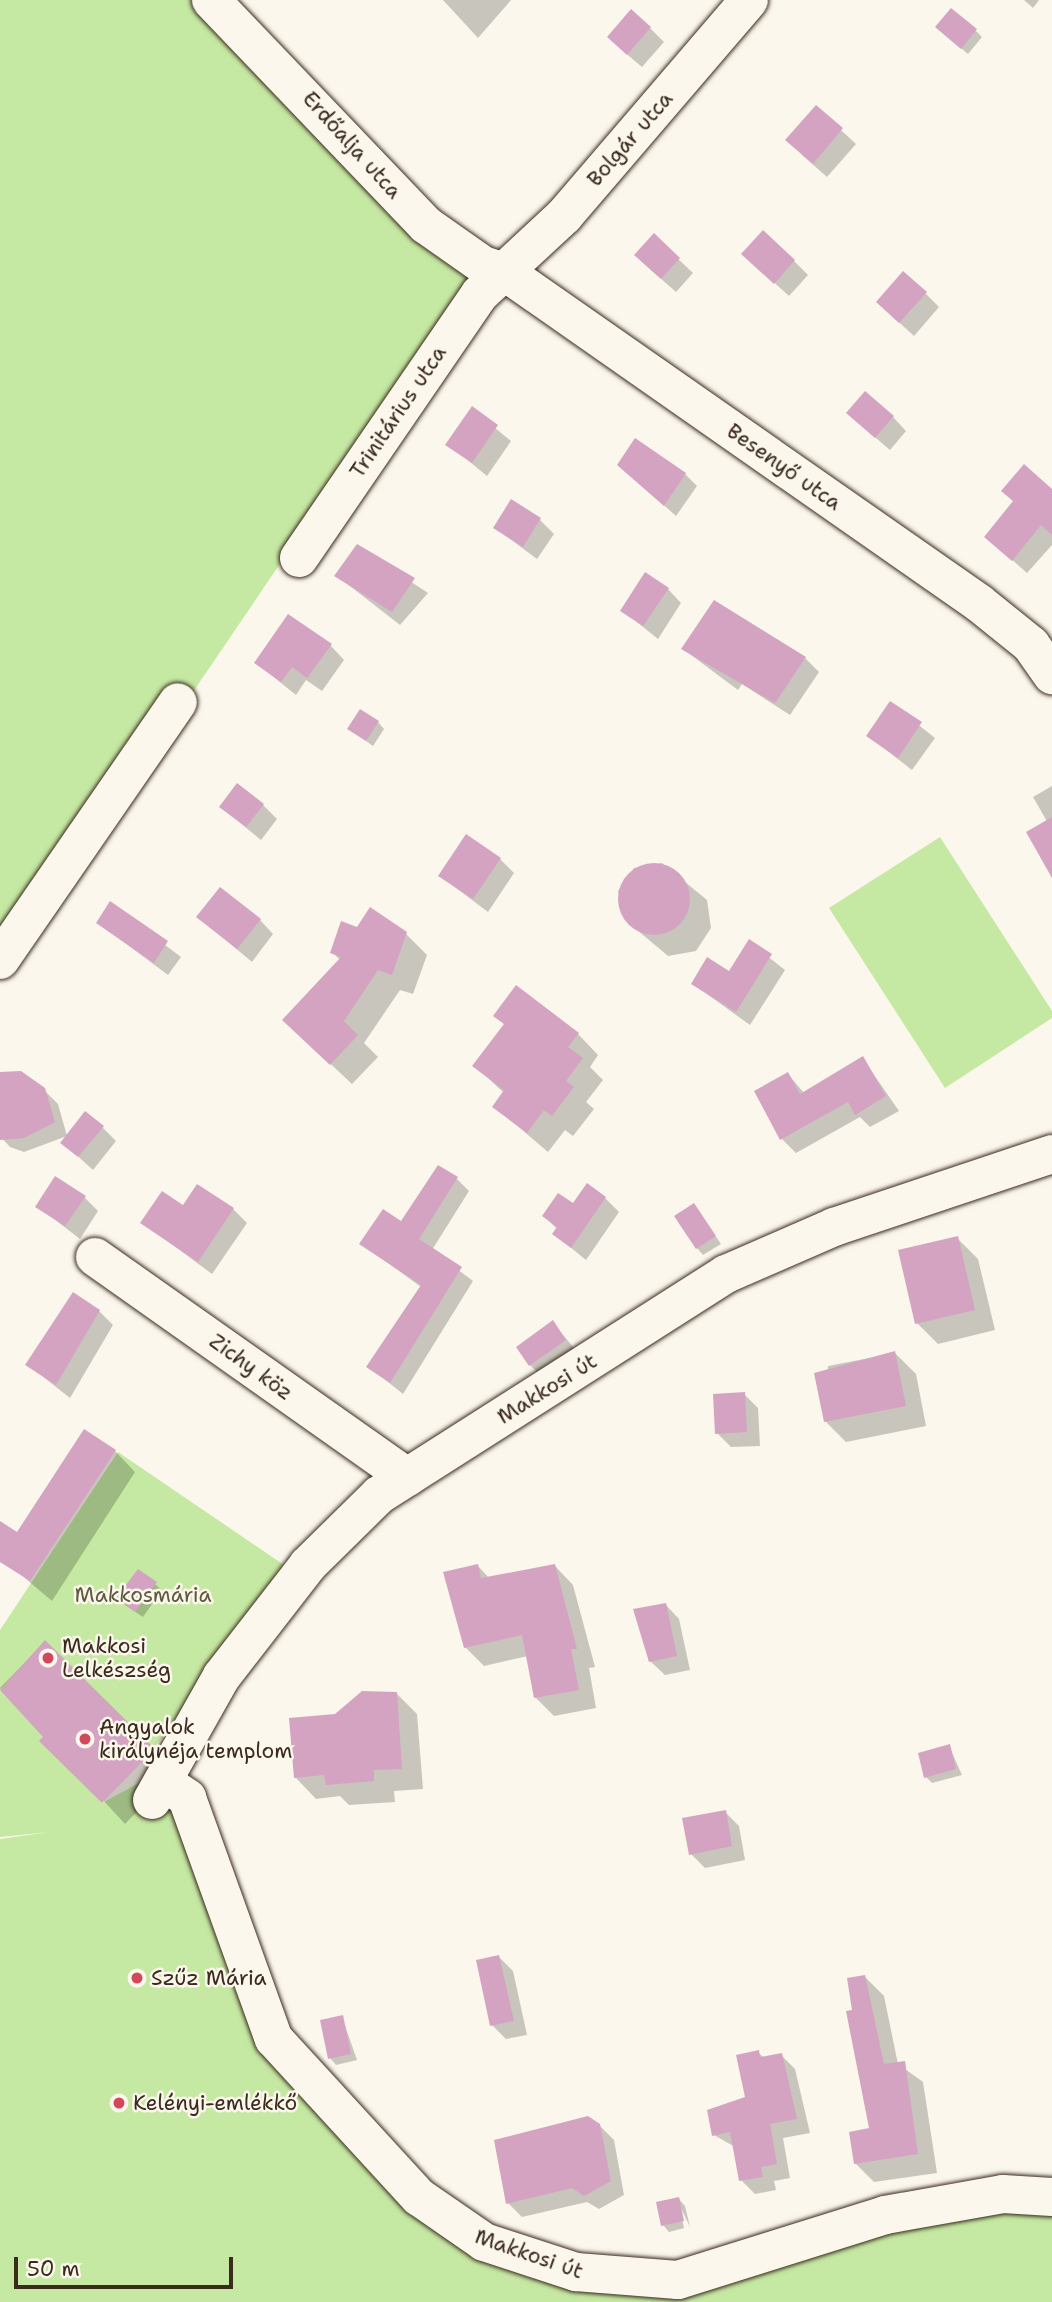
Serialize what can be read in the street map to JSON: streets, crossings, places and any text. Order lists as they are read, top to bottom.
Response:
{
  "streets": {
    "street": [
      "Bolgár utca",
      "Erdőalja utca",
      "Trinitárius utca",
      "Besenyő utca",
      "Zichy köz",
      "Makkosi út"
    ]
  },
  "crossings": [
    ["Bolgár utca", "Erdőalja utca"],
    ["Bolgár utca", "Trinitárius utca"],
    ["Bolgár utca", "Besenyő utca"],
    ["Erdőalja utca", "Trinitárius utca"],
    ["Erdőalja utca", "Besenyő utca"],
    ["Trinitárius utca", "Besenyő utca"],
    ["Zichy köz", "Makkosi út"]
  ],
  "parks": ["Makkosmária"],
  "places": [
    "Makkosi Lelkészség",
    "Angyalok királynéja templom",
    "Szűz Mária",
    "Kelényi-emlékkő"
  ],
  "scale_bar": "50 m"
}
